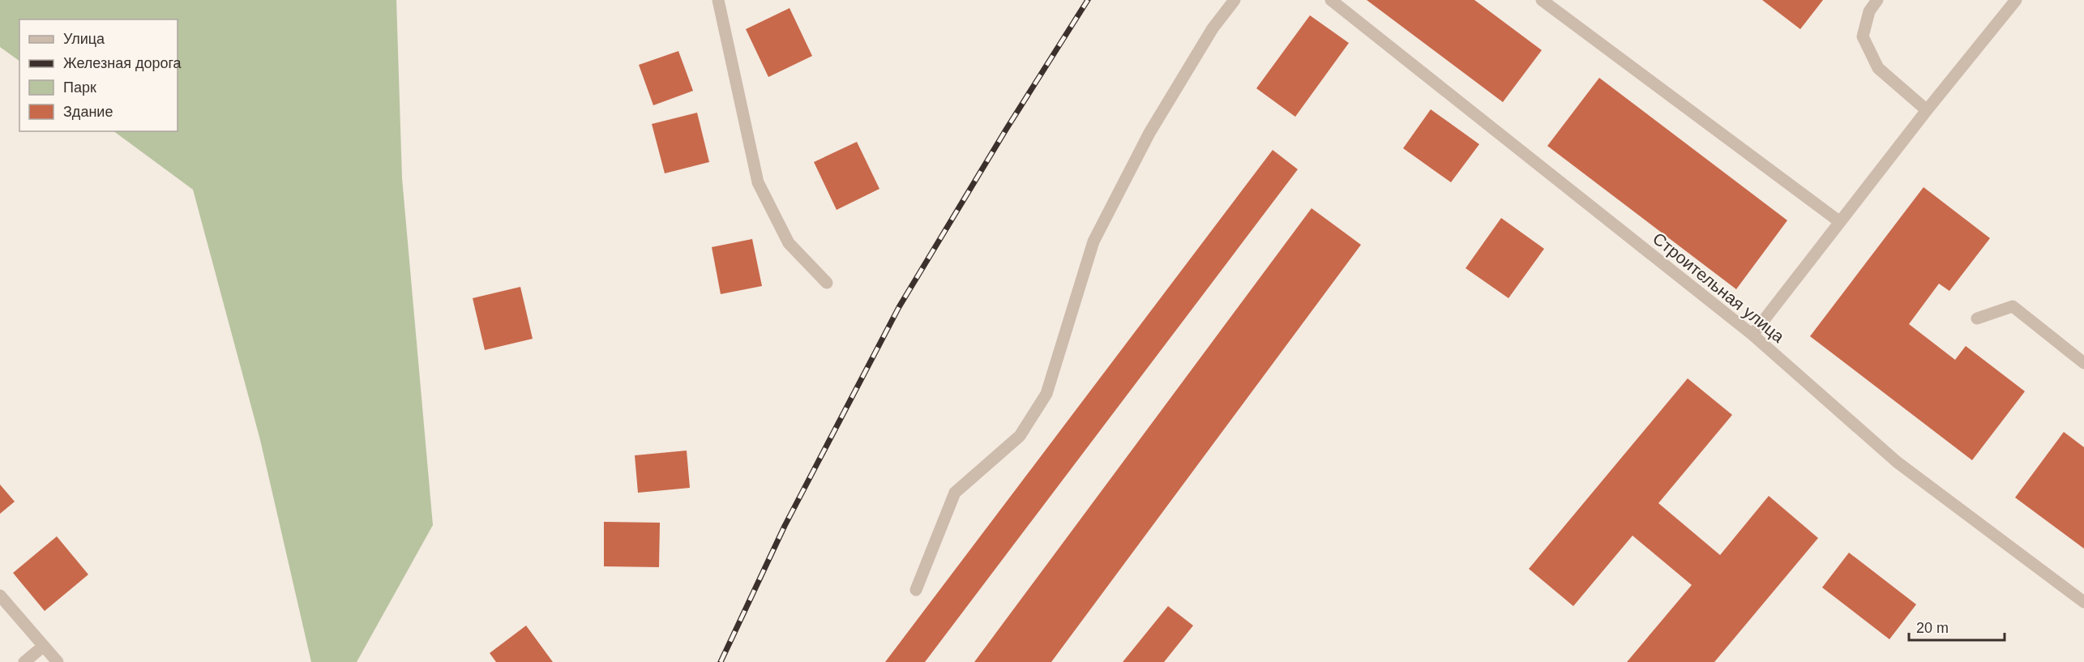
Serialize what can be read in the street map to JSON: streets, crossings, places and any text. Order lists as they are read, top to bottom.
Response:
{
  "streets": {
    "street": ["Строительная улица"]
  },
  "legend": [
    "Улица",
    "Железная дорога",
    "Парк",
    "Здание"
  ],
  "scale_bar": "20 m"
}
